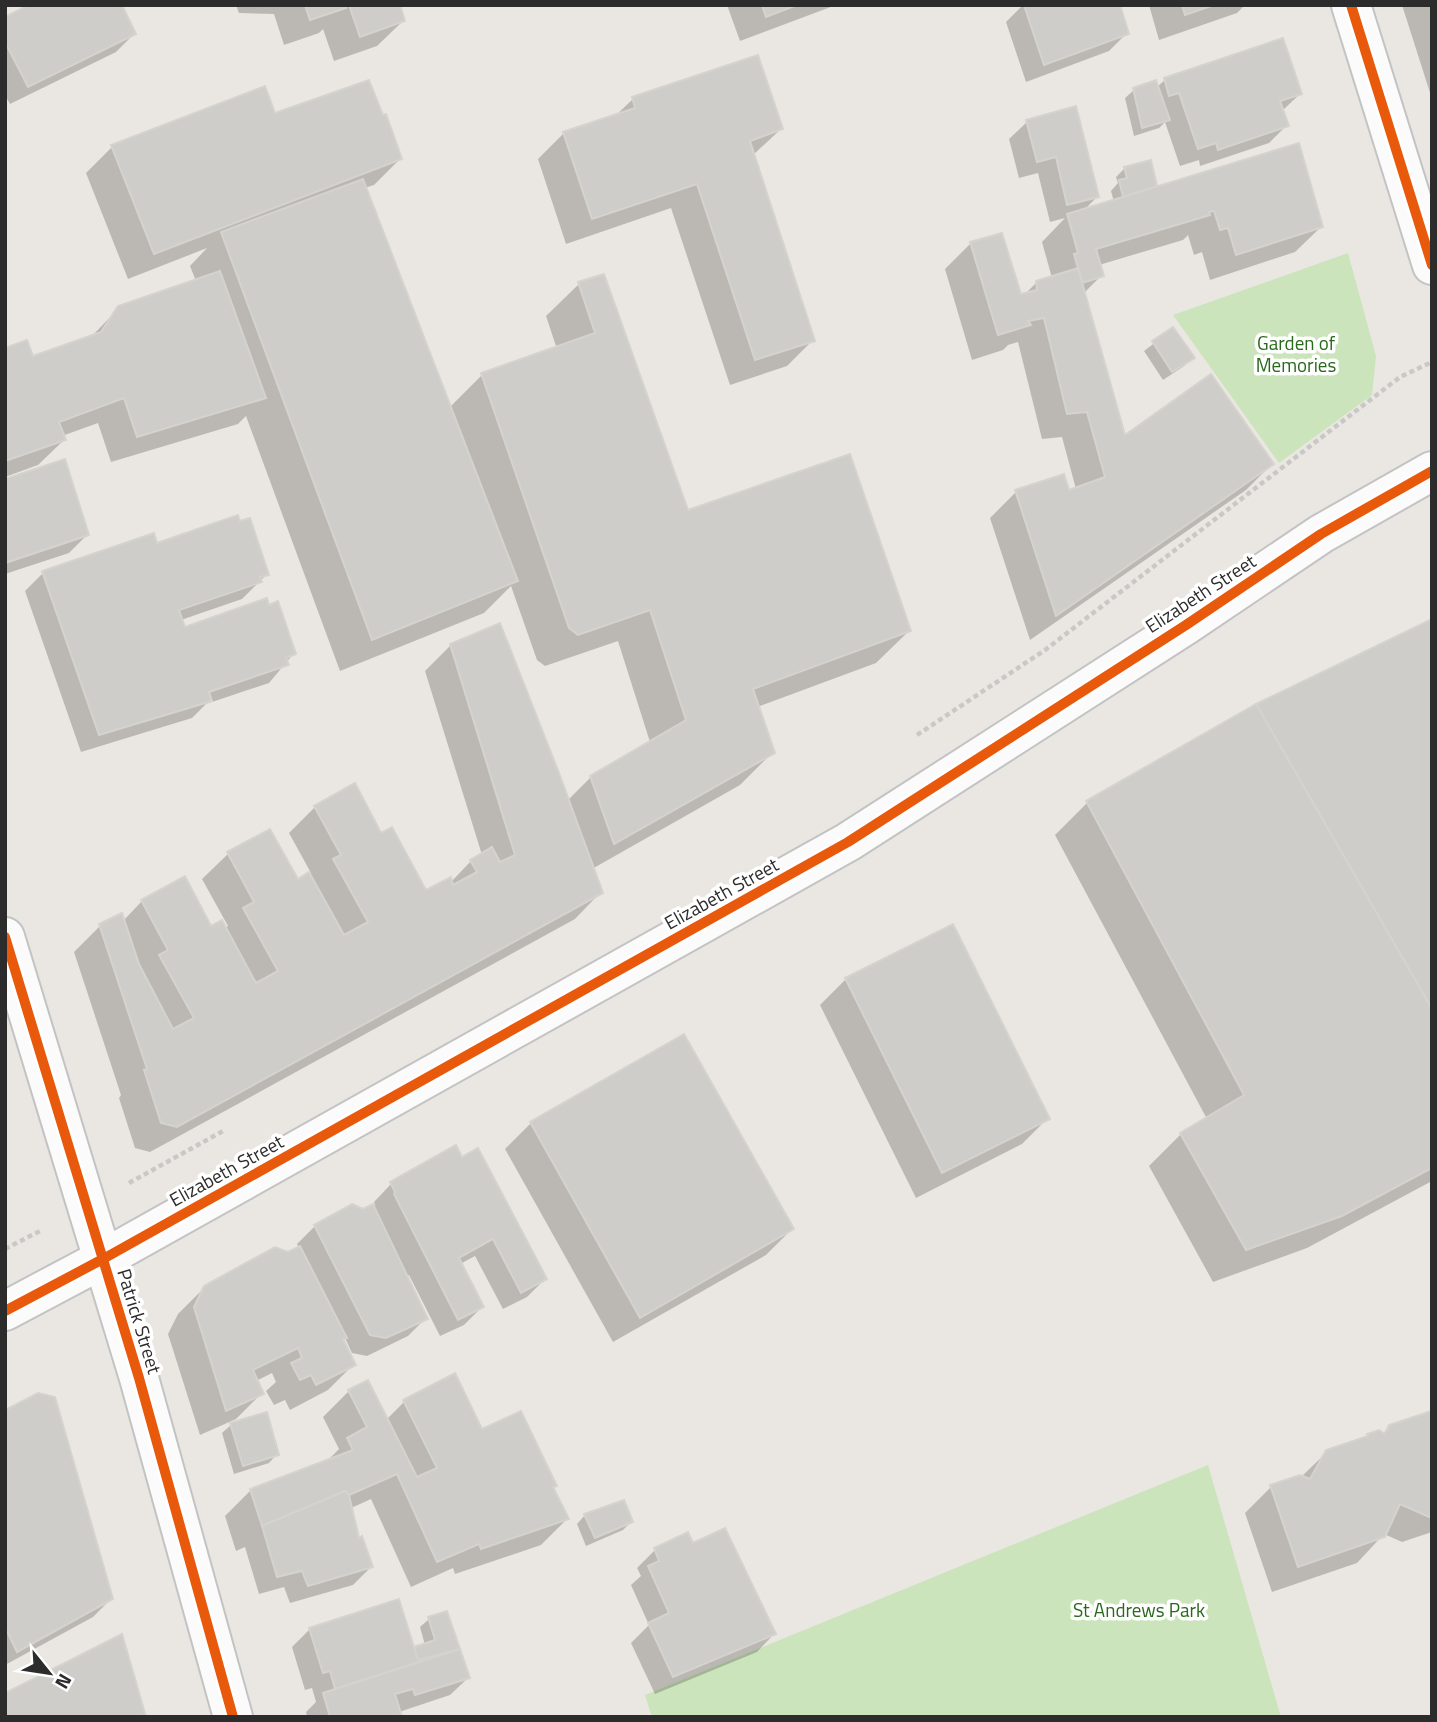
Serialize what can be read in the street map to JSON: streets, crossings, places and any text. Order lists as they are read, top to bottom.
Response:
{
  "streets": {
    "street": ["Elizabeth Street", "Patrick Street"]
  },
  "crossings": [
    ["Elizabeth Street", "Patrick Street"]
  ],
  "parks": ["Garden of Memories", "St Andrews Park"],
  "north": "bottom right"
}
